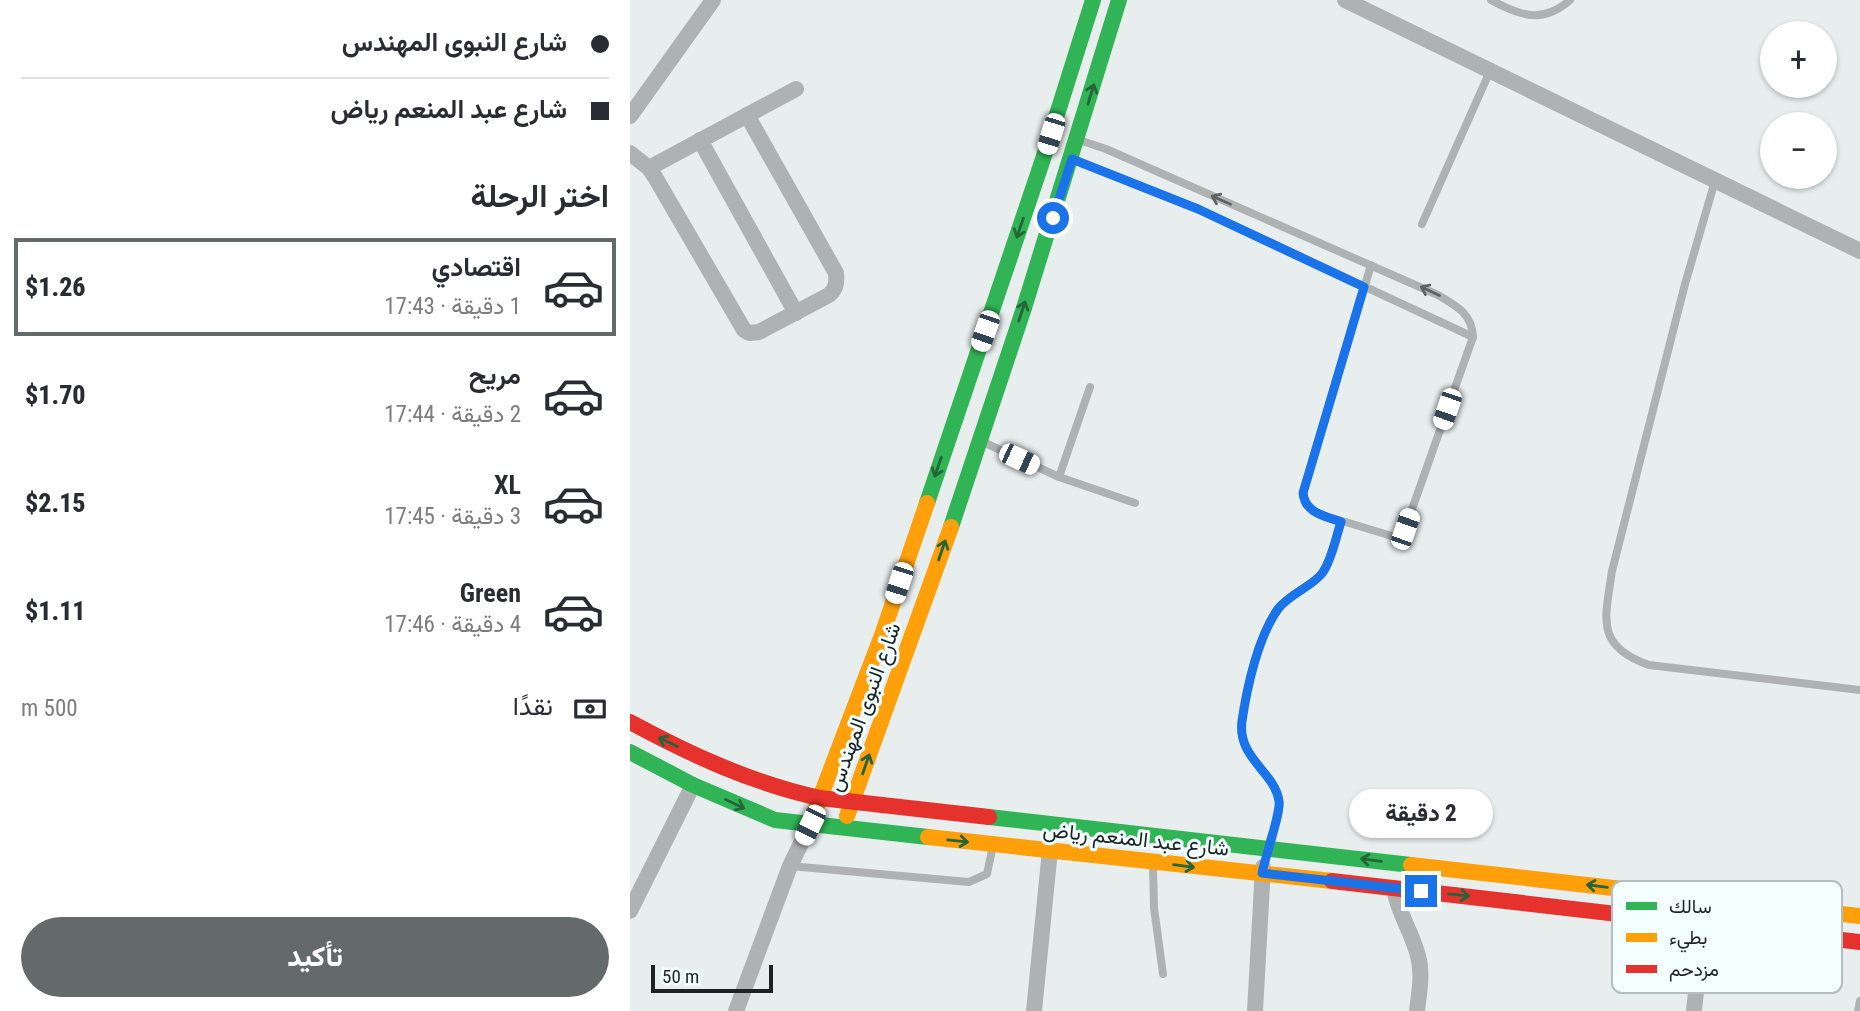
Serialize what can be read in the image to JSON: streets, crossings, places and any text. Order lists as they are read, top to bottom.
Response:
{
  "streets": {
    "main road": ["شارع النبوى المهندس", "شارع عبد المنعم رياض"]
  },
  "crossings": [
    ["شارع النبوى المهندس", "شارع عبد المنعم رياض"]
  ],
  "legend": ["سالك", "بطيء", "مزدحم"],
  "scale_bar": "50 m",
  "page": {
    "banner": ["شارع النبوى المهندس", "شارع عبد المنعم رياض"],
    "map_buttons": ["+", "−"],
    "heading": "اختر الرحلة",
    "list": [
      {
        "name": "اقتصادي",
        "note": "1 دقيقة · 17:43",
        "value": "$1.26"
      },
      {
        "name": "مريح",
        "note": "2 دقيقة · 17:44",
        "value": "$1.70"
      },
      {
        "name": "XL",
        "note": "3 دقيقة · 17:45",
        "value": "$2.15"
      },
      {
        "name": "Green",
        "note": "4 دقيقة · 17:46",
        "value": "$1.11"
      }
    ],
    "pay": ["نقدًا", "500 m"],
    "bubble": "2 دقيقة",
    "buttons": "تأكيد",
    "scale": "50 m"
  }
}
